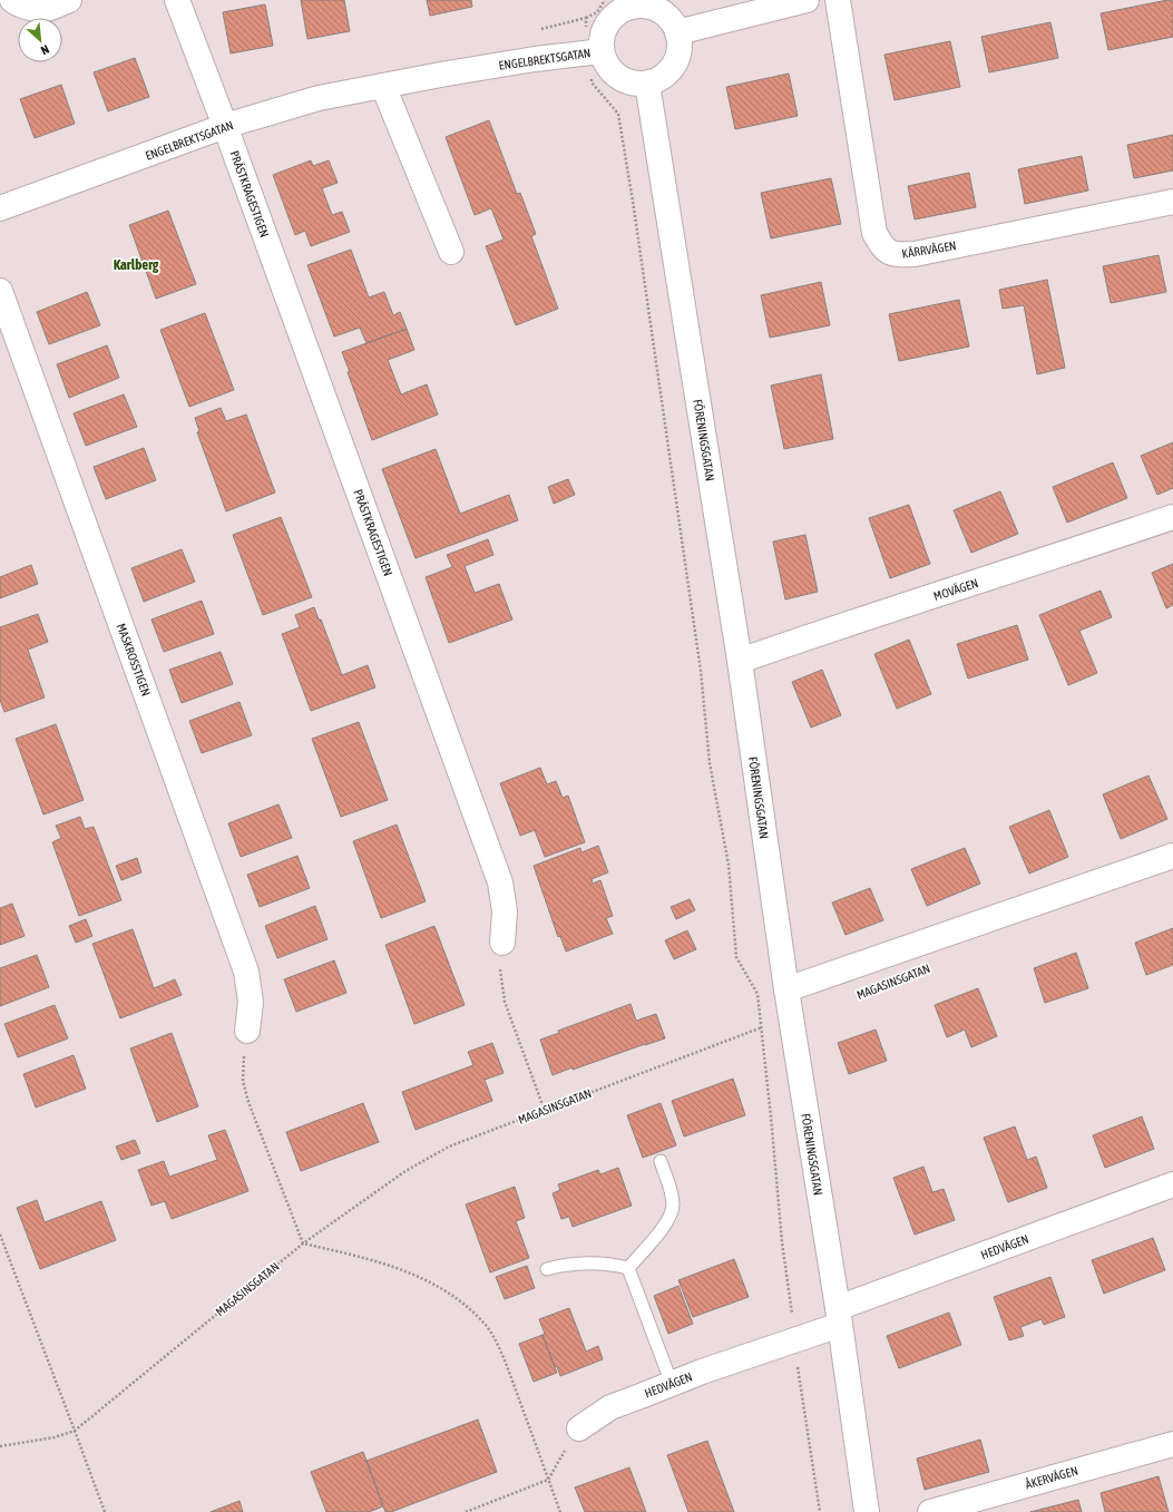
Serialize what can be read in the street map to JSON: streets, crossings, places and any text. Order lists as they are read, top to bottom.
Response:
{
  "streets": {
    "street": [
      "ENGELBREKTSGATAN",
      "PRÄSTKRAGESTIGEN",
      "KÄRRVÄGEN",
      "FÖRENINGSGATAN",
      "MOVÄGEN",
      "MASKROSSTIGEN",
      "HEDVÄGEN",
      "ÅKERVÄGEN"
    ],
    "path": ["MAGASINSGATAN"]
  },
  "crossings": [
    ["ENGELBREKTSGATAN", "PRÄSTKRAGESTIGEN"],
    ["ENGELBREKTSGATAN", "FÖRENINGSGATAN"],
    ["FÖRENINGSGATAN", "MOVÄGEN"],
    ["FÖRENINGSGATAN", "MAGASINSGATAN"],
    ["FÖRENINGSGATAN", "HEDVÄGEN"]
  ],
  "districts": ["Karlberg"],
  "north": "bottom right"
}
